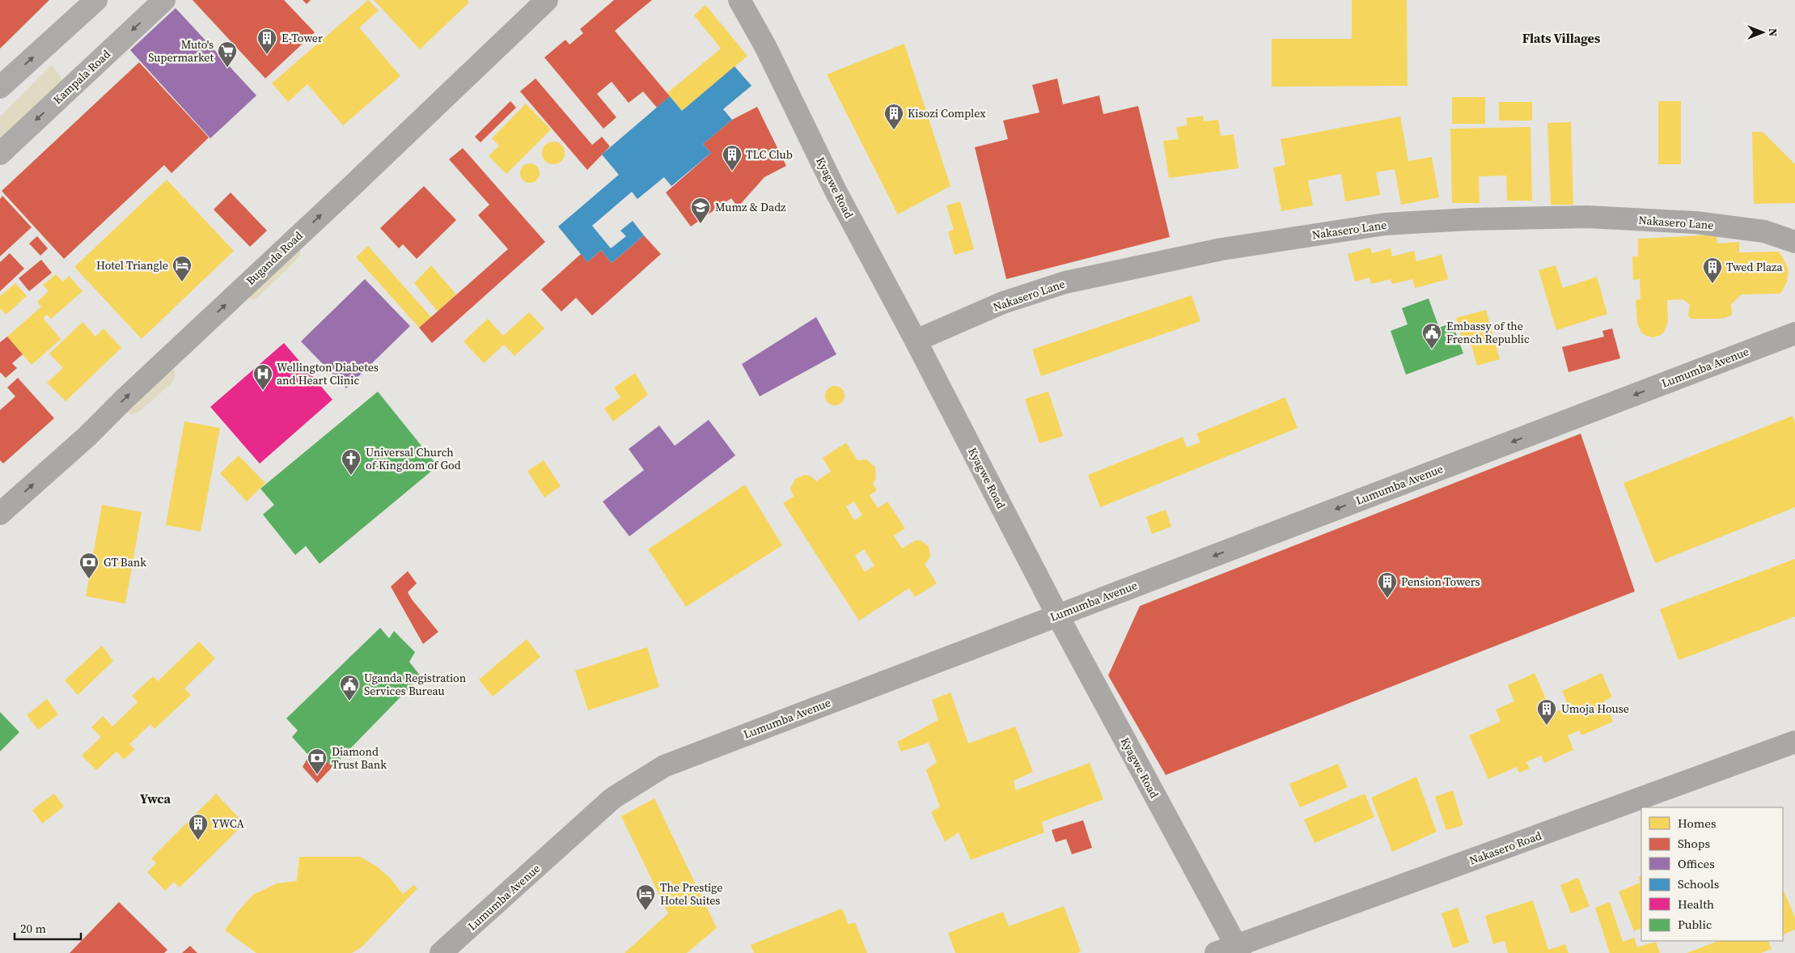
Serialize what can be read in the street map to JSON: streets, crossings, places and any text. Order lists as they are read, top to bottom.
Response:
{
  "streets": {
    "main road": [
      "Kampala Road",
      "Kyagwe Road",
      "Buganda Road",
      "Lumumba Avenue"
    ],
    "street": ["Nakasero Lane", "Nakasero Road"]
  },
  "crossings": [
    ["Kyagwe Road", "Nakasero Lane"],
    ["Kyagwe Road", "Lumumba Avenue"],
    ["Kyagwe Road", "Nakasero Road"]
  ],
  "one_way": ["Buganda Road", "Lumumba Avenue"],
  "districts": ["Flats Villages", "Ywca"],
  "places": {
    "building": [
      "E-Tower",
      "Kisozi Complex",
      "TLC Club",
      "Twed Plaza",
      "Pension Towers",
      "Umoja House",
      "YWCA"
    ],
    "supermarket": ["Muto's Supermarket"],
    "school or university": ["Mumz & Dadz"],
    "hotel": ["Hotel Triangle", "The Prestige Hotel Suites"],
    "public building": ["Embassy of the French Republic", "Uganda Registration Services Bureau"],
    "hospital": ["Wellington Diabetes and Heart Clinic"],
    "church": ["Universal Church of Kingdom of God"],
    "bank": ["GT Bank", "Diamond Trust Bank"]
  },
  "legend": [
    "Homes",
    "Shops",
    "Offices",
    "Schools",
    "Health",
    "Public"
  ],
  "scale_bar": "20 m",
  "north": "right"
}
